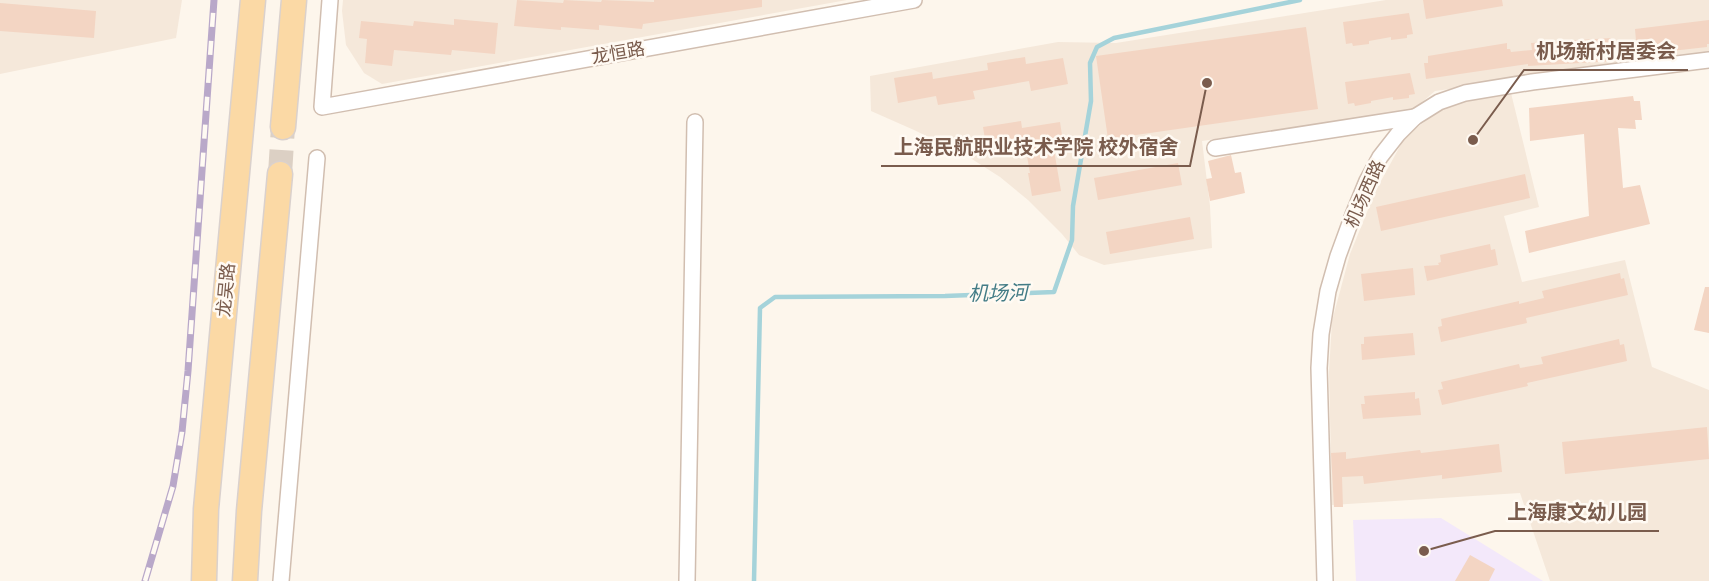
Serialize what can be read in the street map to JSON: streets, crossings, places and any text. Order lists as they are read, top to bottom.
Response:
{
  "streets": {
    "main road": ["龙吴路"],
    "street": ["龙恒路", "机场西路"]
  },
  "water": ["机场河"],
  "places": ["上海民航职业技术学院 校外宿舍", "机场新村居委会", "上海康文幼儿园"]
}
